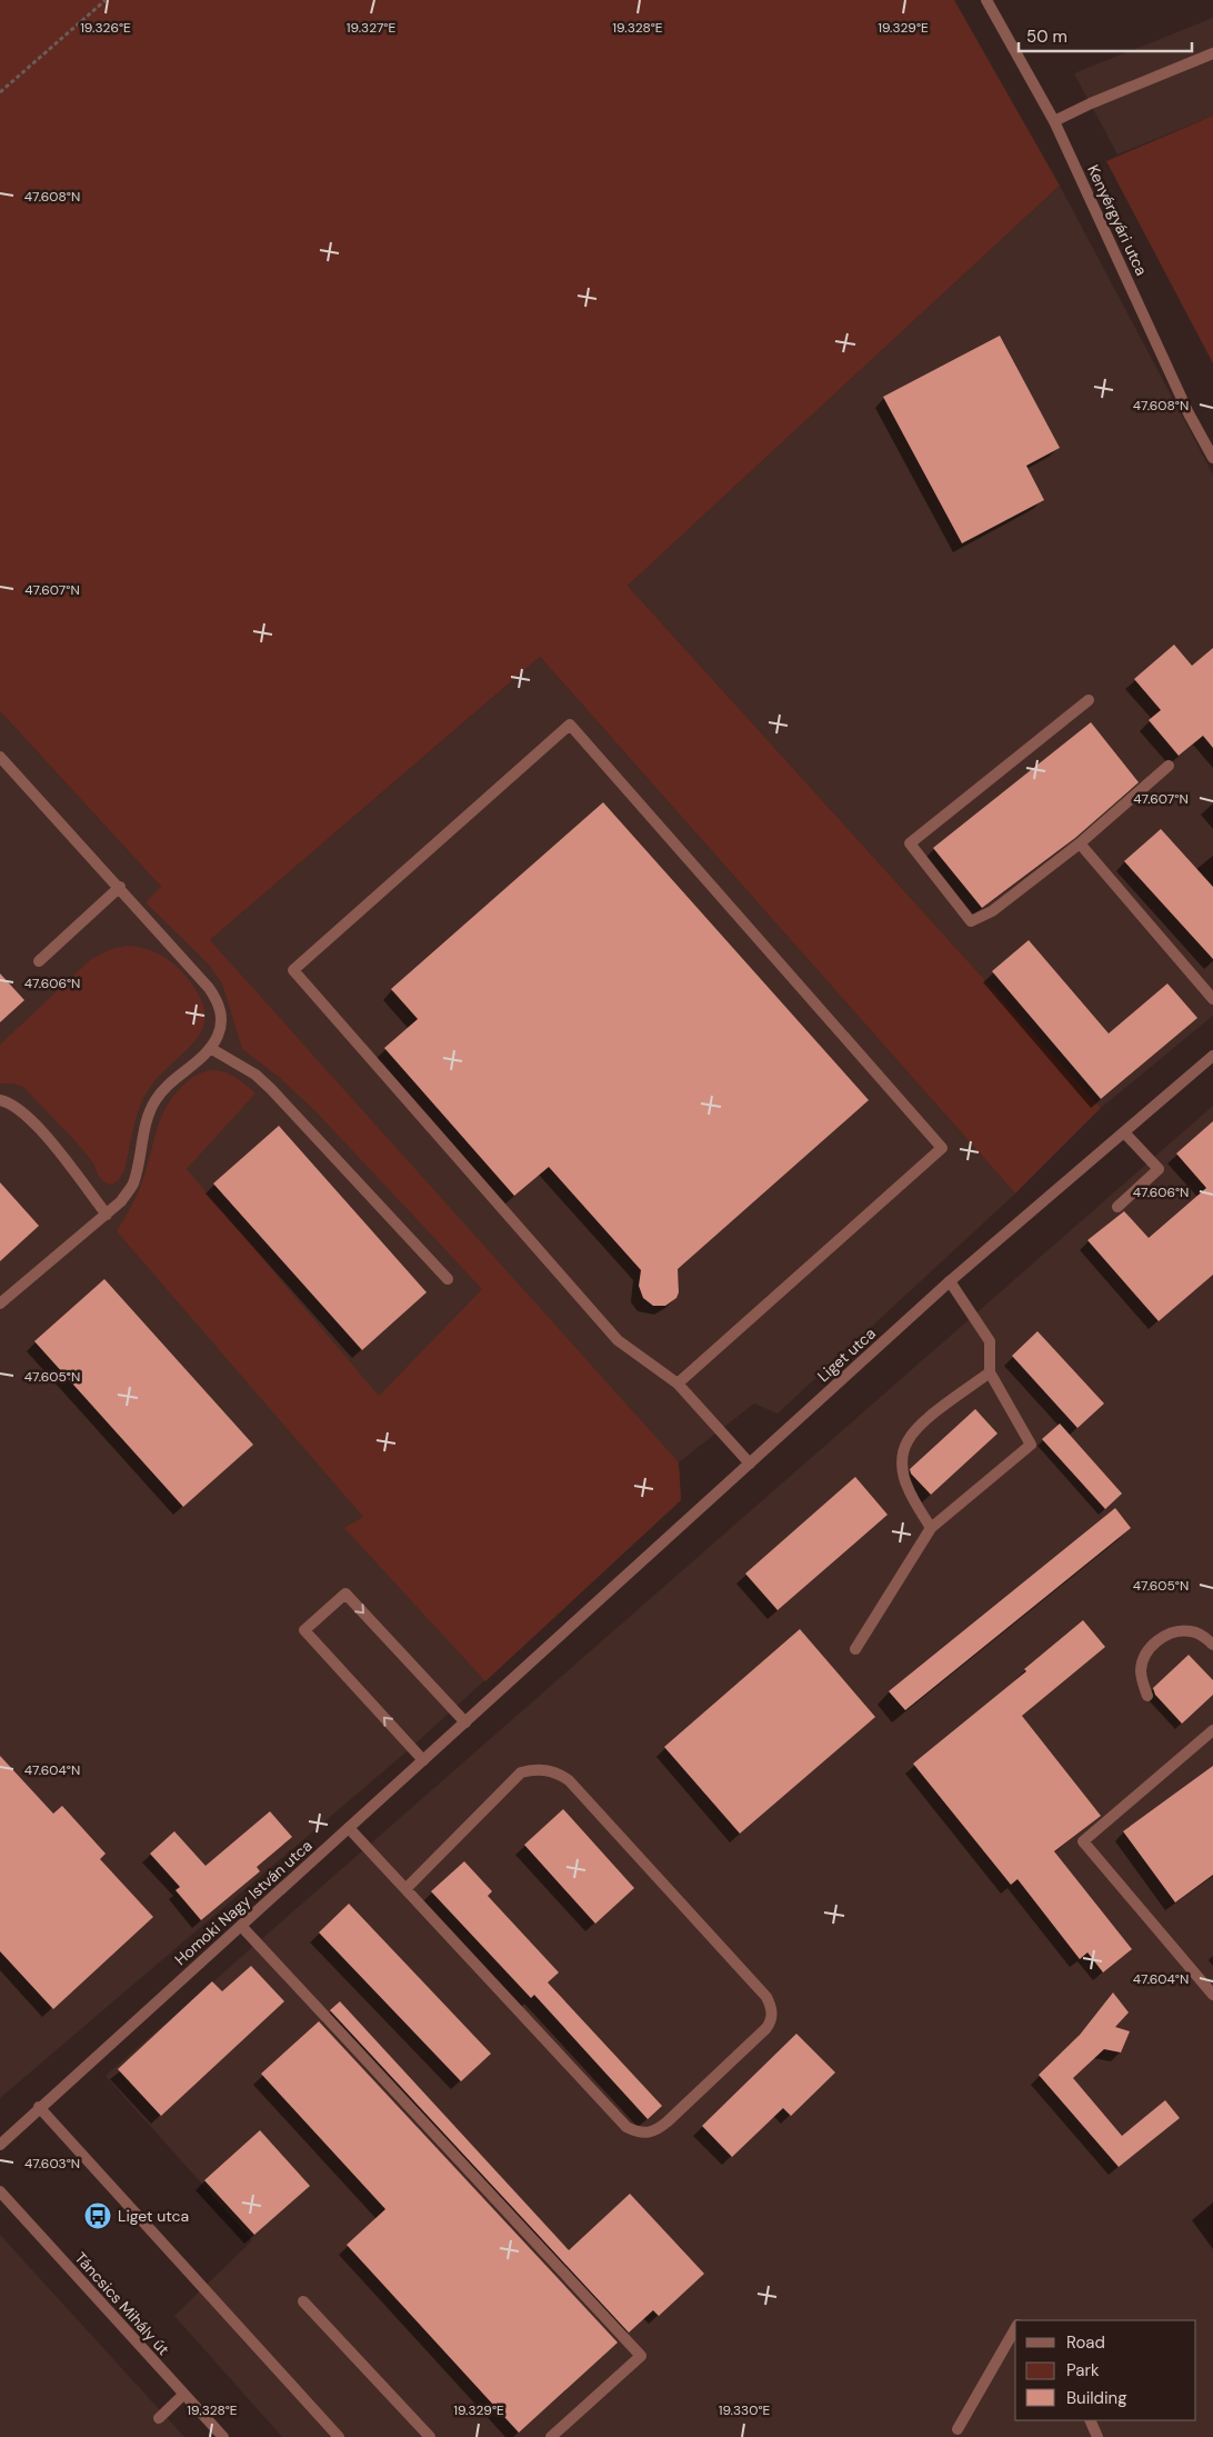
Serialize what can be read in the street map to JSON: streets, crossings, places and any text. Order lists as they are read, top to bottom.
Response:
{
  "streets": {
    "street": [
      "Kenyérgyári utca",
      "Liget utca",
      "Homoki Nagy István utca",
      "Táncsics Mihály út"
    ]
  },
  "crossings": [
    ["Liget utca", "Homoki Nagy István utca"]
  ],
  "places": {
    "bus stop": ["Liget utca"]
  },
  "legend": ["Road", "Park", "Building"],
  "scale_bar": "50 m",
  "coordinates": [
    "19.327°E",
    "19.326°E",
    "19.328°E",
    "19.329°E",
    "47.608°N",
    "47.607°N",
    "47.606°N",
    "47.605°N",
    "47.604°N",
    "47.603°N",
    "19.330°E"
  ]
}
